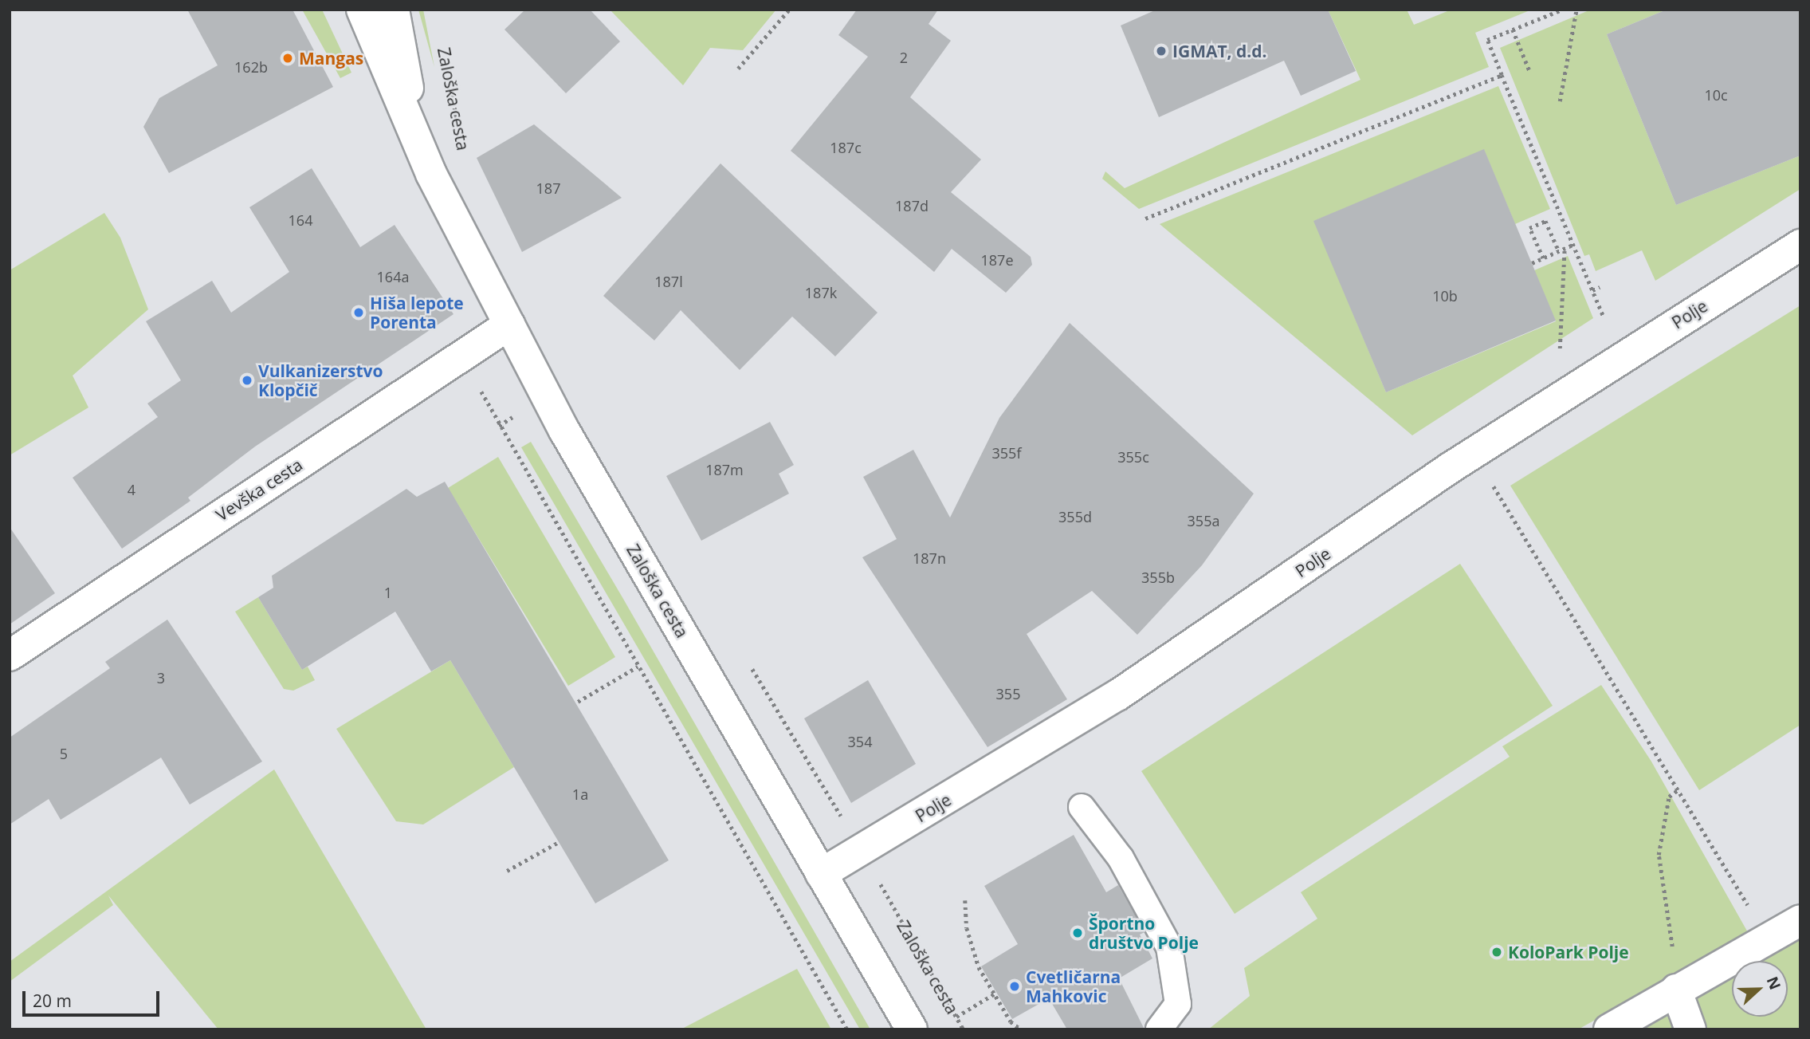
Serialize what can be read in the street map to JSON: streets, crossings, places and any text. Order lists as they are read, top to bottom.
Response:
{
  "streets": {
    "street": ["Zaloška cesta", "Polje", "Vevška cesta"]
  },
  "crossings": [
    ["Zaloška cesta", "Polje"],
    ["Zaloška cesta", "Vevška cesta"]
  ],
  "places": [
    "IGMAT, d.d.",
    "Mangas",
    "Hiša lepote Porenta",
    "Vulkanizerstvo Klopčič",
    "Športno društvo Polje",
    "KoloPark Polje",
    "Cvetličarna Mahkovic"
  ],
  "house_numbers": [
    "2",
    "162b",
    "10c",
    "187c",
    "187",
    "187d",
    "164",
    "187e",
    "164a",
    "187l",
    "187k",
    "10b",
    "355f",
    "355c",
    "187m",
    "4",
    "355d",
    "355a",
    "187n",
    "355b",
    "1",
    "3",
    "355",
    "354",
    "5",
    "1a"
  ],
  "scale_bar": "20 m",
  "north": "right"
}
